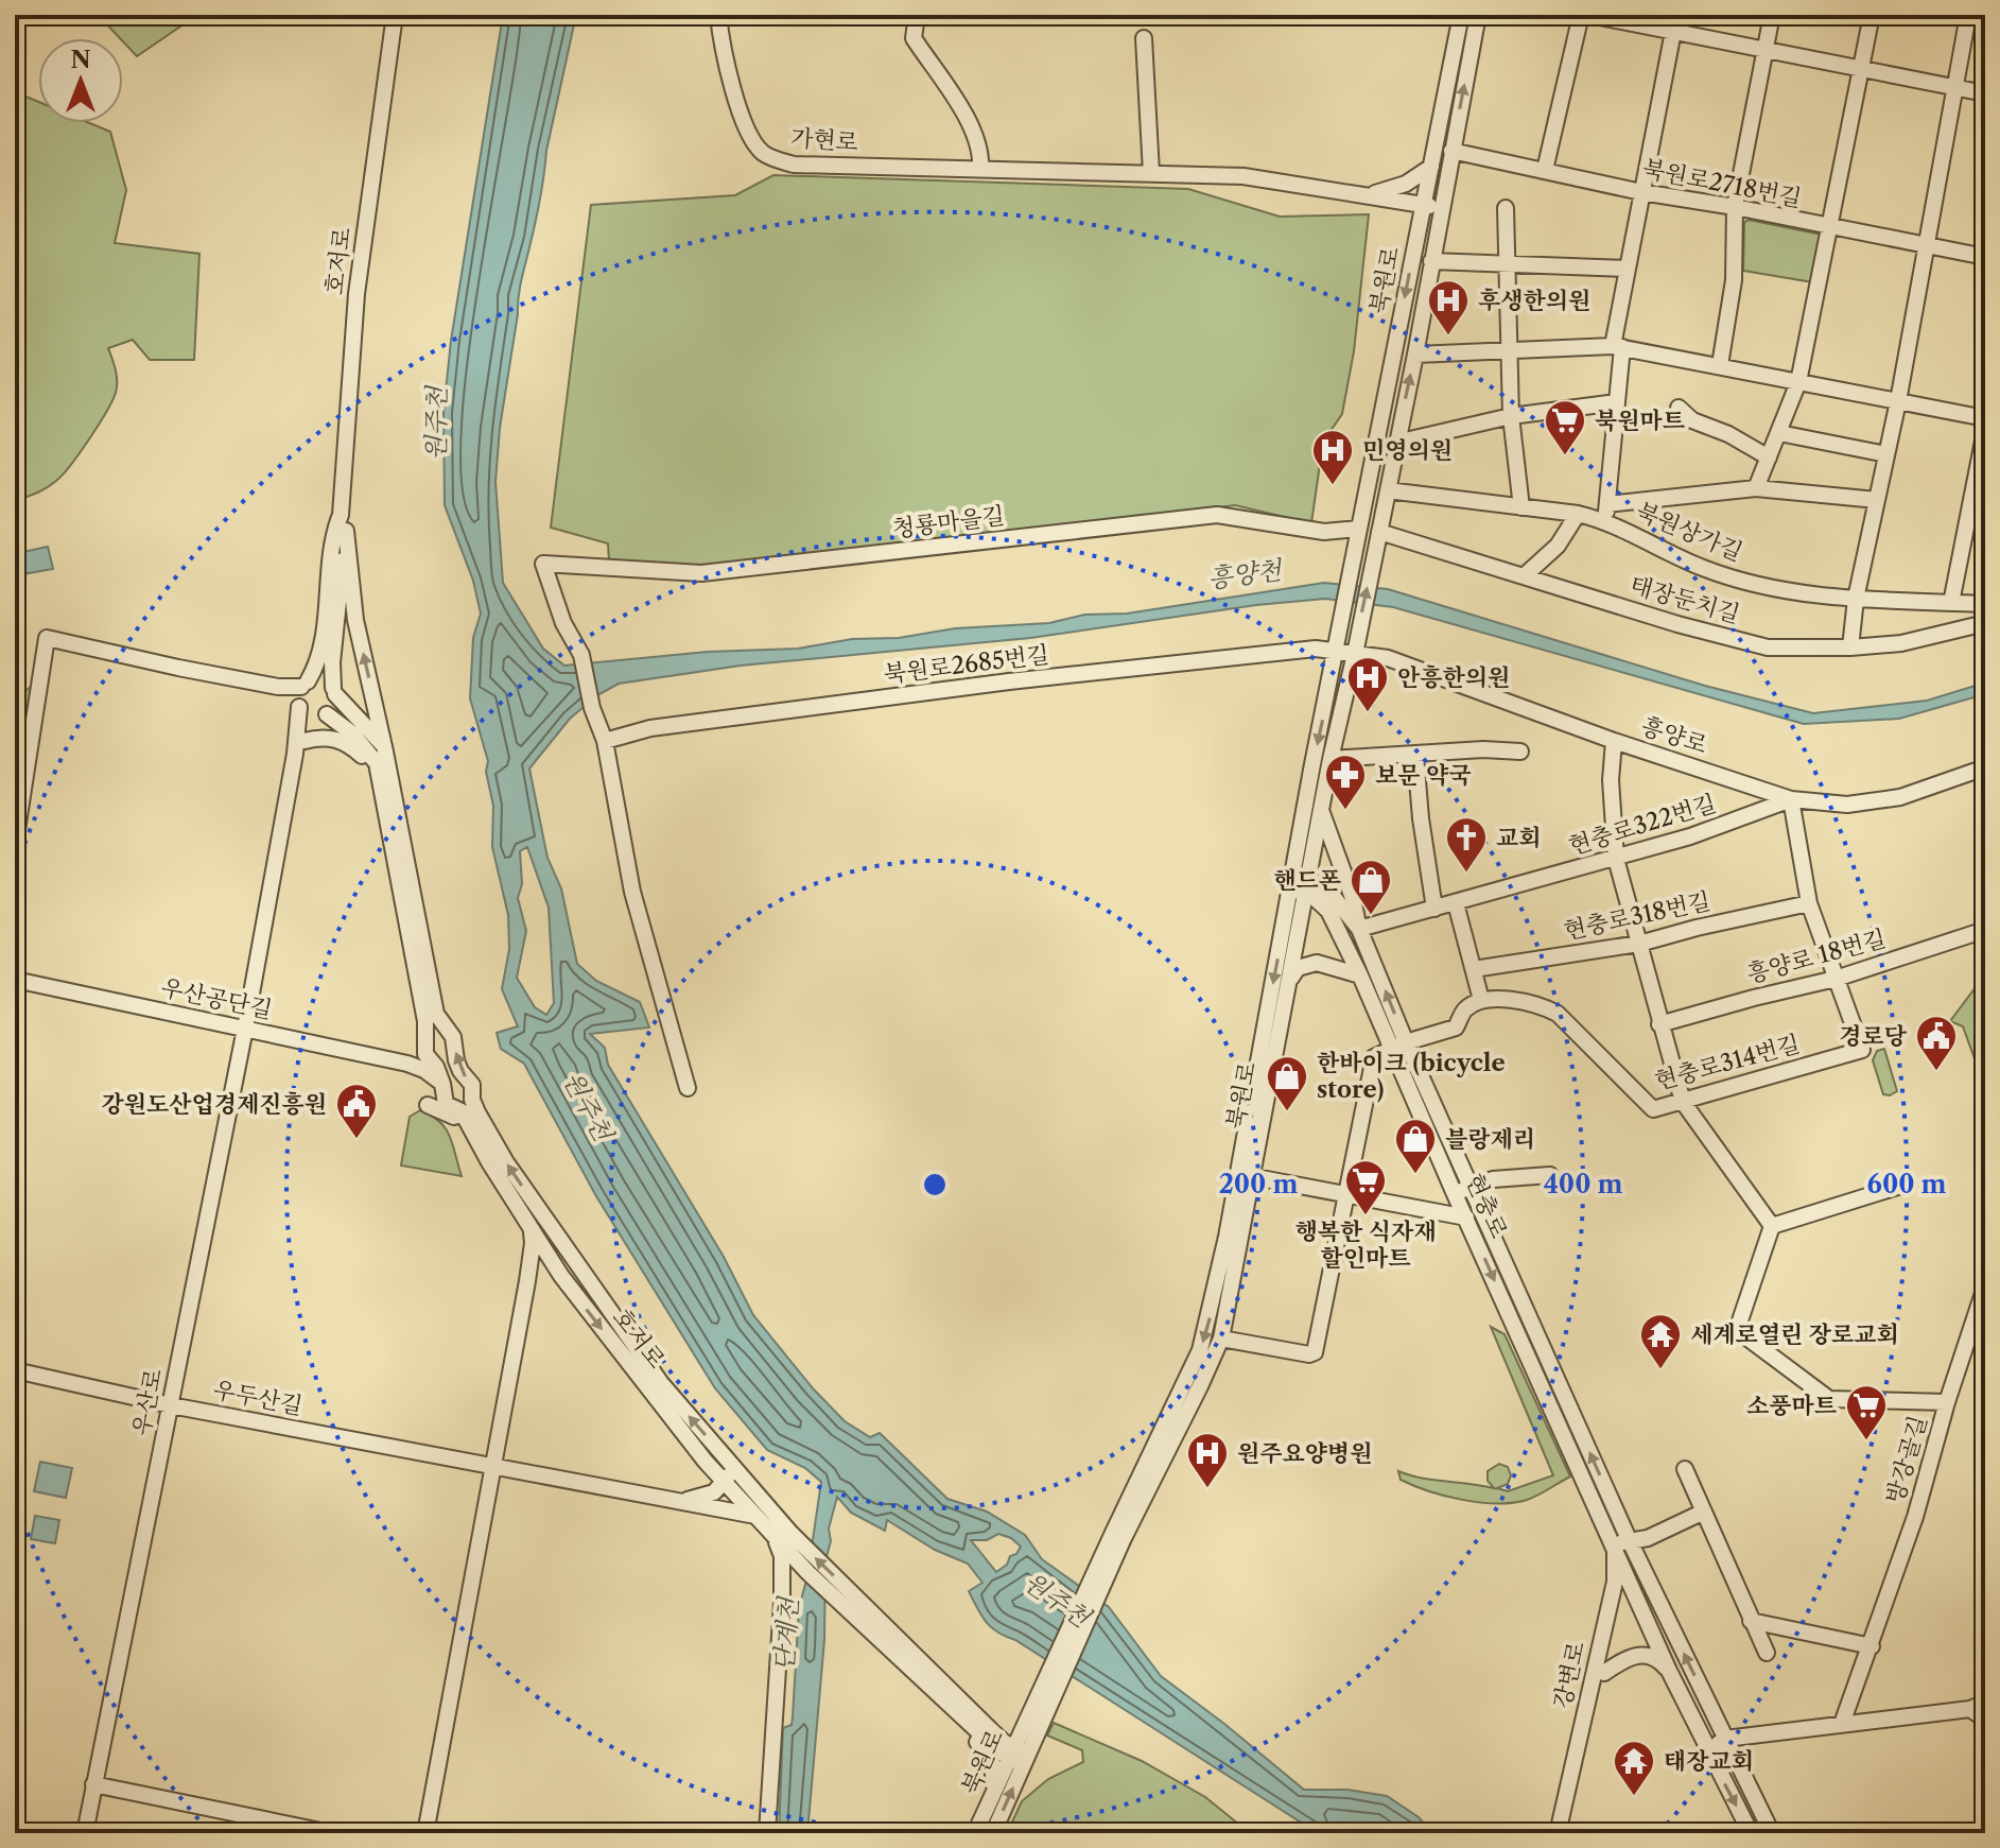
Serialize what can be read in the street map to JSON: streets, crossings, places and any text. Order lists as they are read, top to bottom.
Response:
{
  "streets": {
    "street": [
      "가현로",
      "북원로2718번길",
      "호저로",
      "북원로",
      "청룡마을길",
      "북원상가길",
      "태장둔치길",
      "북원로2685번길",
      "흥양로",
      "현충로322번길",
      "현충로318번길",
      "흥양로 18번길",
      "우산공단길",
      "현충로314번길",
      "현충로",
      "우두산길",
      "우산로",
      "방강골길",
      "강변로"
    ]
  },
  "crossings": [
    ["가현로", "북원로"],
    ["북원로2718번길", "북원로"],
    ["북원로2718번길", "북원상가길"],
    ["호저로", "우산공단길"],
    ["호저로", "우두산길"],
    ["호저로", "우산로"],
    ["북원로", "청룡마을길"],
    ["북원로", "북원상가길"],
    ["북원로", "태장둔치길"],
    ["북원로", "북원로2685번길"],
    ["북원로", "흥양로"],
    ["북원로", "현충로"],
    ["청룡마을길", "북원로2685번길"],
    ["북원로2685번길", "흥양로"],
    ["흥양로", "현충로322번길"],
    ["현충로322번길", "현충로"],
    ["흥양로 18번길", "현충로314번길"],
    ["우산공단길", "우산로"],
    ["현충로", "강변로"],
    ["우두산길", "우산로"]
  ],
  "water": ["원주천", "흥양천", "단계천"],
  "places": {
    "hospital": [
      "후생한의원",
      "민영의원",
      "안흥한의원",
      "원주요양병원"
    ],
    "supermarket": ["북원마트", "행복한 식자재 할인마트", "소풍마트"],
    "pharmacy": ["보문 약국"],
    "church": ["교회"],
    "shop": ["핸드폰", "한바이크 (bicycle store)", "블랑제리"],
    "public building": ["경로당", "강원도산업경제진흥원"],
    "temple": ["세계로열린 장로교회", "태장교회"]
  },
  "north": "top",
  "rings": ["200 m", "400 m", "600 m"]
}
